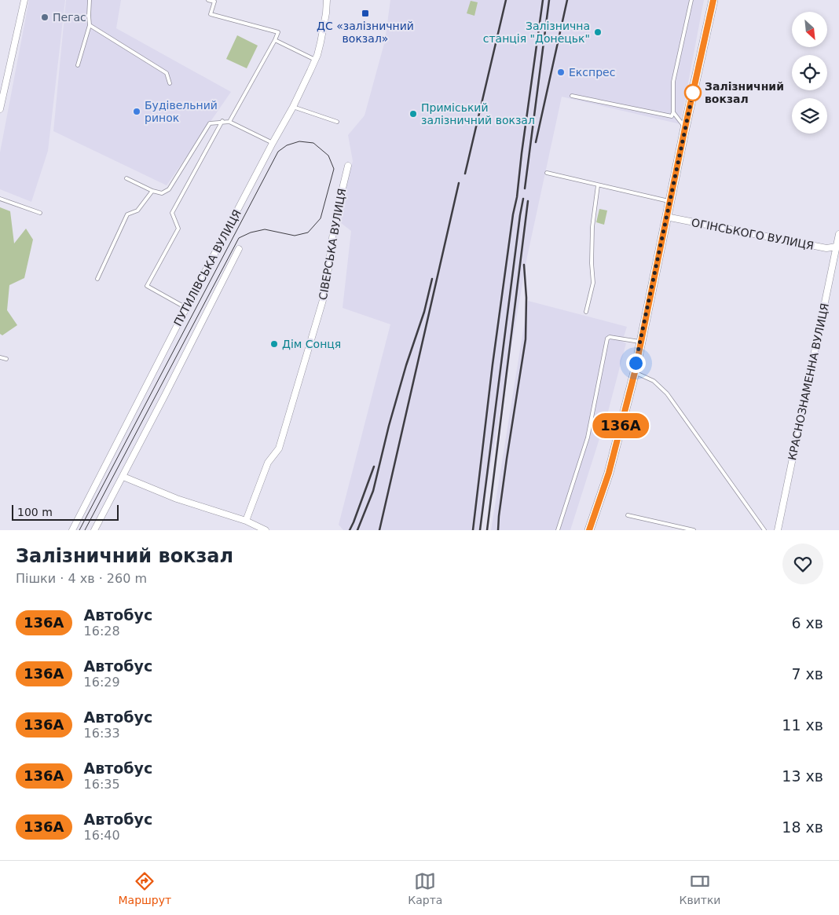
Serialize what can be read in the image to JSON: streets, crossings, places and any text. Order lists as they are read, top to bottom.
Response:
{
  "streets": {
    "street": [
      "ОГІНСЬКОГО ВУЛИЦЯ",
      "СІВЕРСЬКА ВУЛИЦЯ",
      "ПУТИЛІВСЬКА ВУЛИЦЯ",
      "КРАСНОЗНАМЕННА ВУЛИЦЯ"
    ]
  },
  "crossings": [
    ["ОГІНСЬКОГО ВУЛИЦЯ", "КРАСНОЗНАМЕННА ВУЛИЦЯ"]
  ],
  "places": {
    "transit": ["ДС «залізничний вокзал»"],
    "other": [
      "Пегас",
      "Залізнична станція \"Донецьк\"",
      "Експрес",
      "Залізничний вокзал",
      "Будівельний ринок",
      "Приміський залізничний вокзал",
      "Дім Сонця"
    ]
  },
  "lines": ["bus line 136А"],
  "scale_bar": "100 m",
  "north": "bottom right",
  "page": {
    "on_map": "136А",
    "scale": "100 m",
    "heading": ["Залізничний вокзал", "Пішки · 4 хв · 260 m"],
    "list": [
      {
        "mark": "136А",
        "name": "Автобус",
        "note": "16:28",
        "value": "6 хв"
      },
      {
        "mark": "136А",
        "name": "Автобус",
        "note": "16:29",
        "value": "7 хв"
      },
      {
        "mark": "136А",
        "name": "Автобус",
        "note": "16:33",
        "value": "11 хв"
      },
      {
        "mark": "136А",
        "name": "Автобус",
        "note": "16:35",
        "value": "13 хв"
      },
      {
        "mark": "136А",
        "name": "Автобус",
        "note": "16:40",
        "value": "18 хв"
      }
    ],
    "tabs": ["Маршрут", "Карта", "Квитки"]
  }
}
